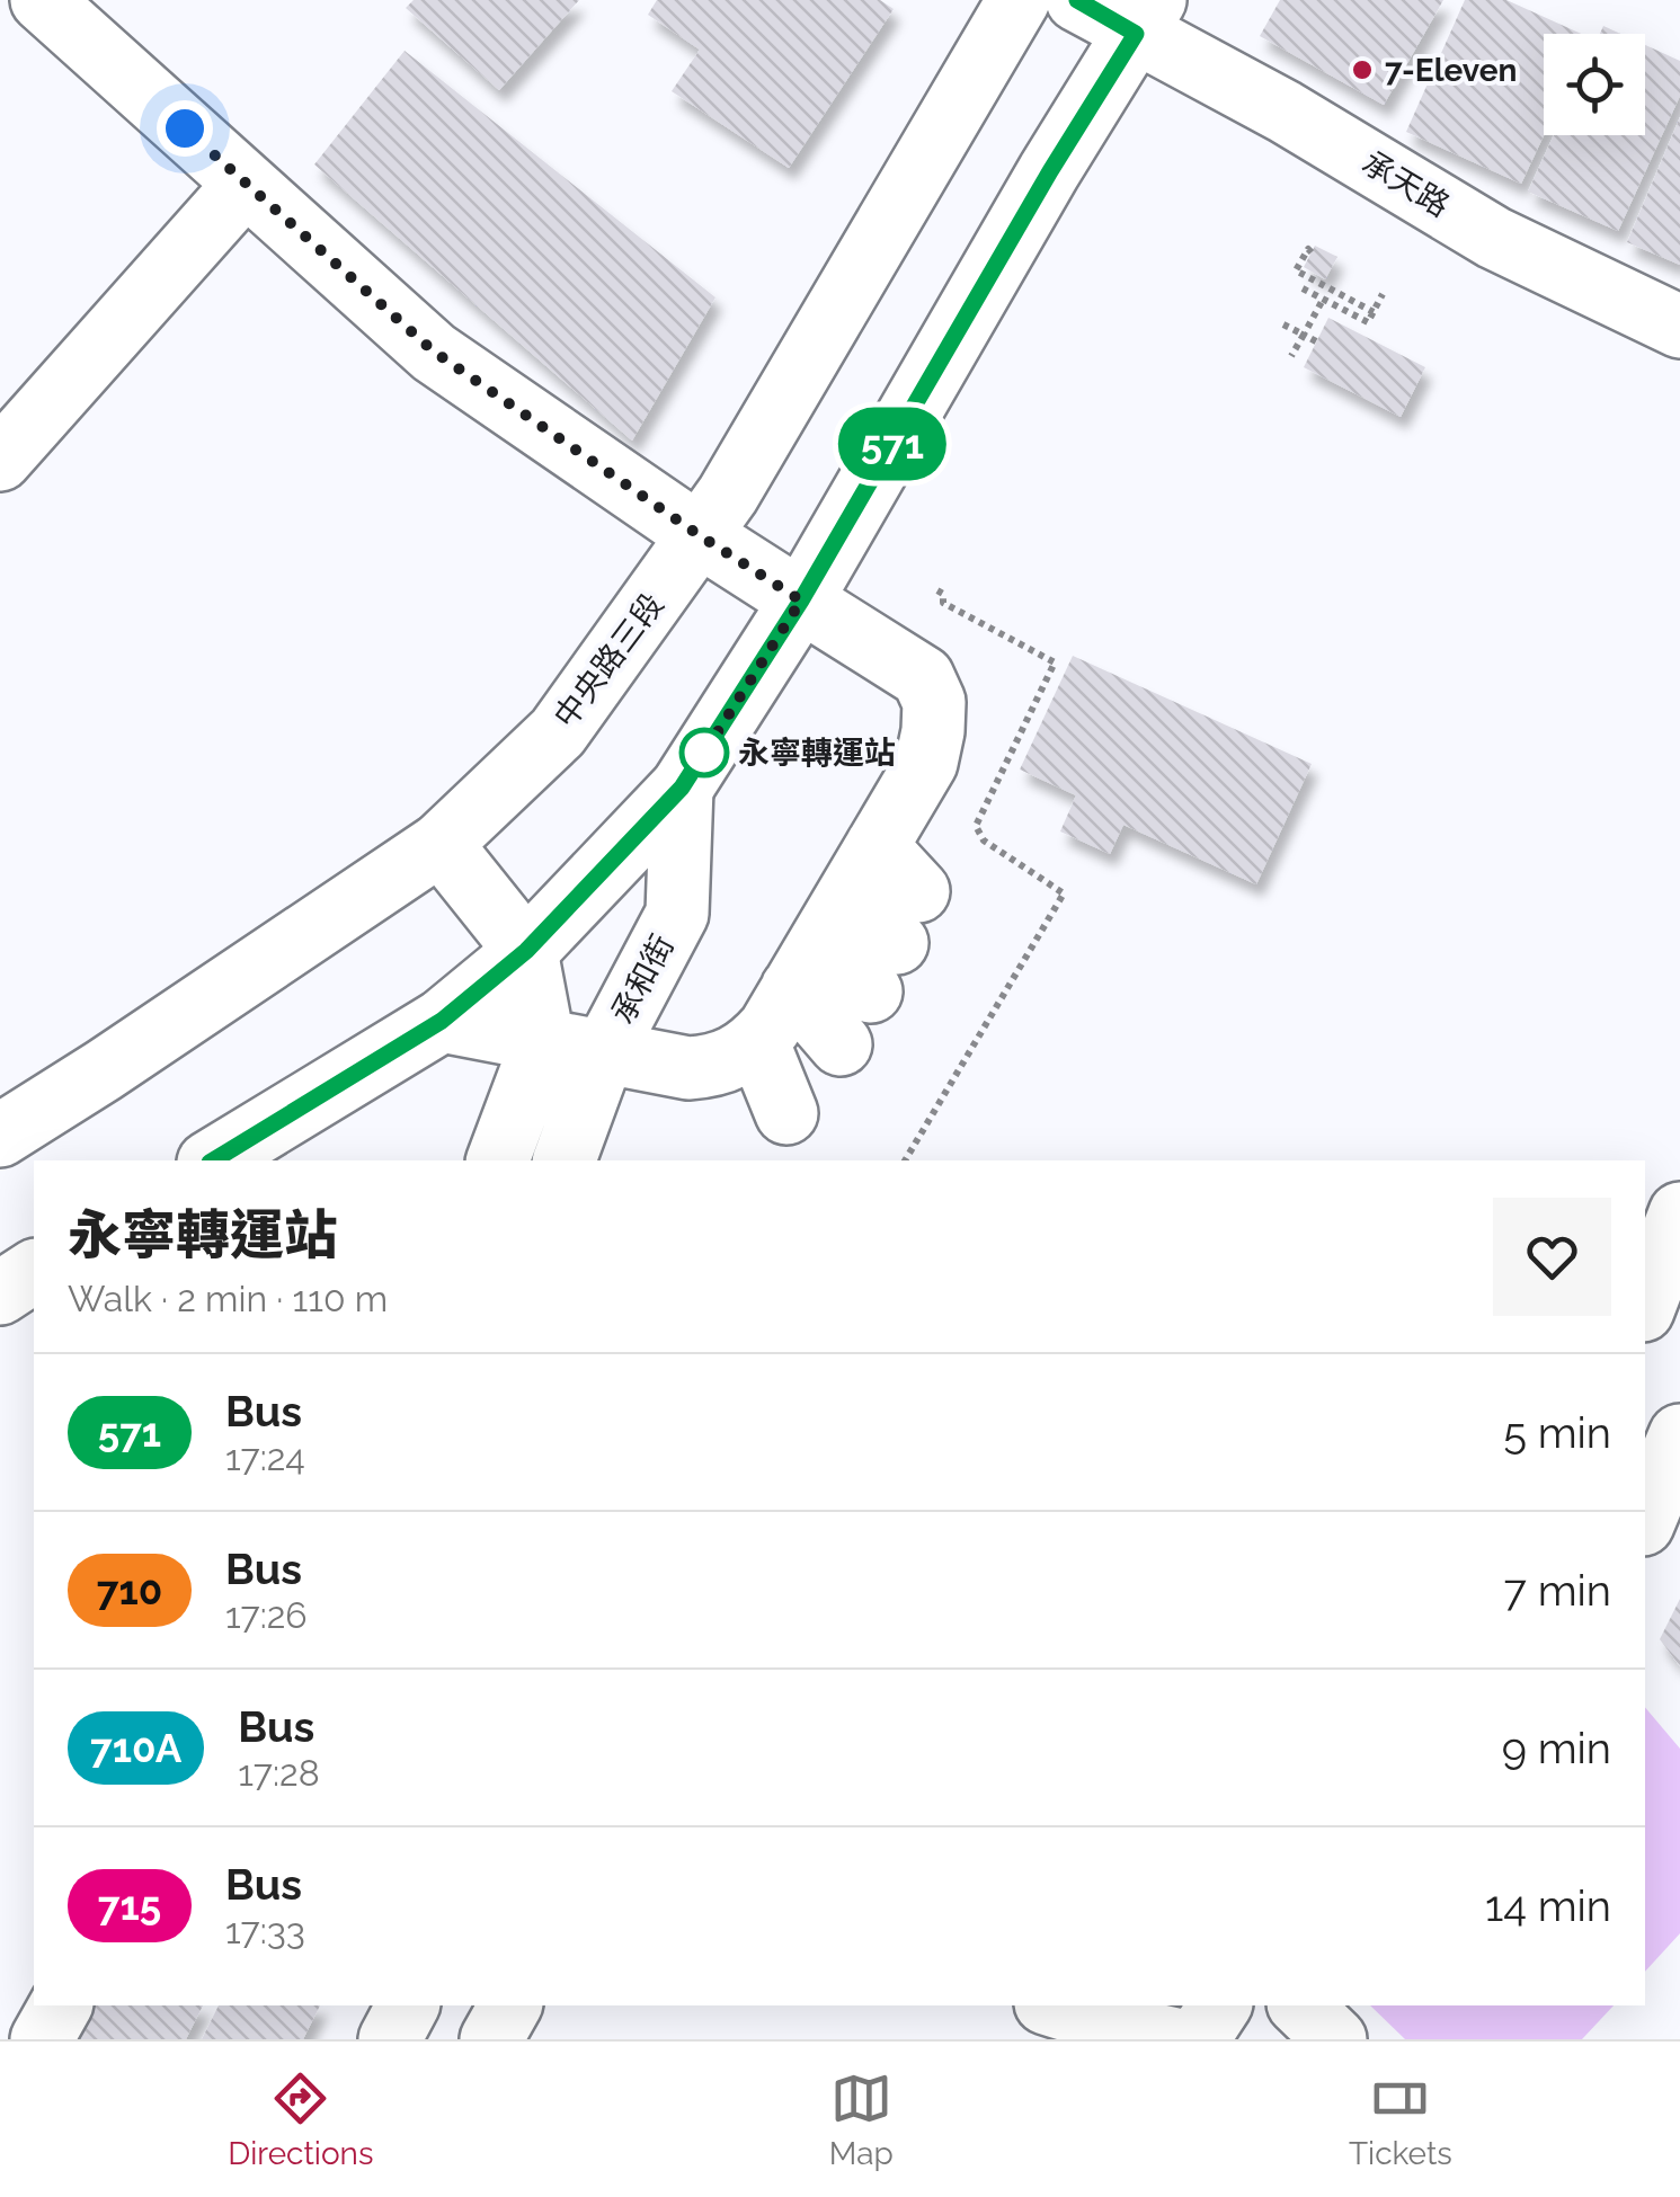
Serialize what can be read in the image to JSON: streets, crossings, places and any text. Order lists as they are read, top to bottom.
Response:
{
  "streets": {
    "main road": ["承天路", "中央路三段", "承和街"]
  },
  "places": ["7-Eleven", "永寧轉運站"],
  "lines": ["bus line 571"],
  "page": {
    "on_map": "571",
    "heading": ["永寧轉運站", "Walk · 2 min · 110 m"],
    "list": [
      {
        "mark": "571",
        "name": "Bus",
        "note": "17:24",
        "value": "5 min"
      },
      {
        "mark": "710",
        "name": "Bus",
        "note": "17:26",
        "value": "7 min"
      },
      {
        "mark": "710A",
        "name": "Bus",
        "note": "17:28",
        "value": "9 min"
      },
      {
        "mark": "715",
        "name": "Bus",
        "note": "17:33",
        "value": "14 min"
      }
    ],
    "tabs": ["Directions", "Map", "Tickets"]
  }
}
